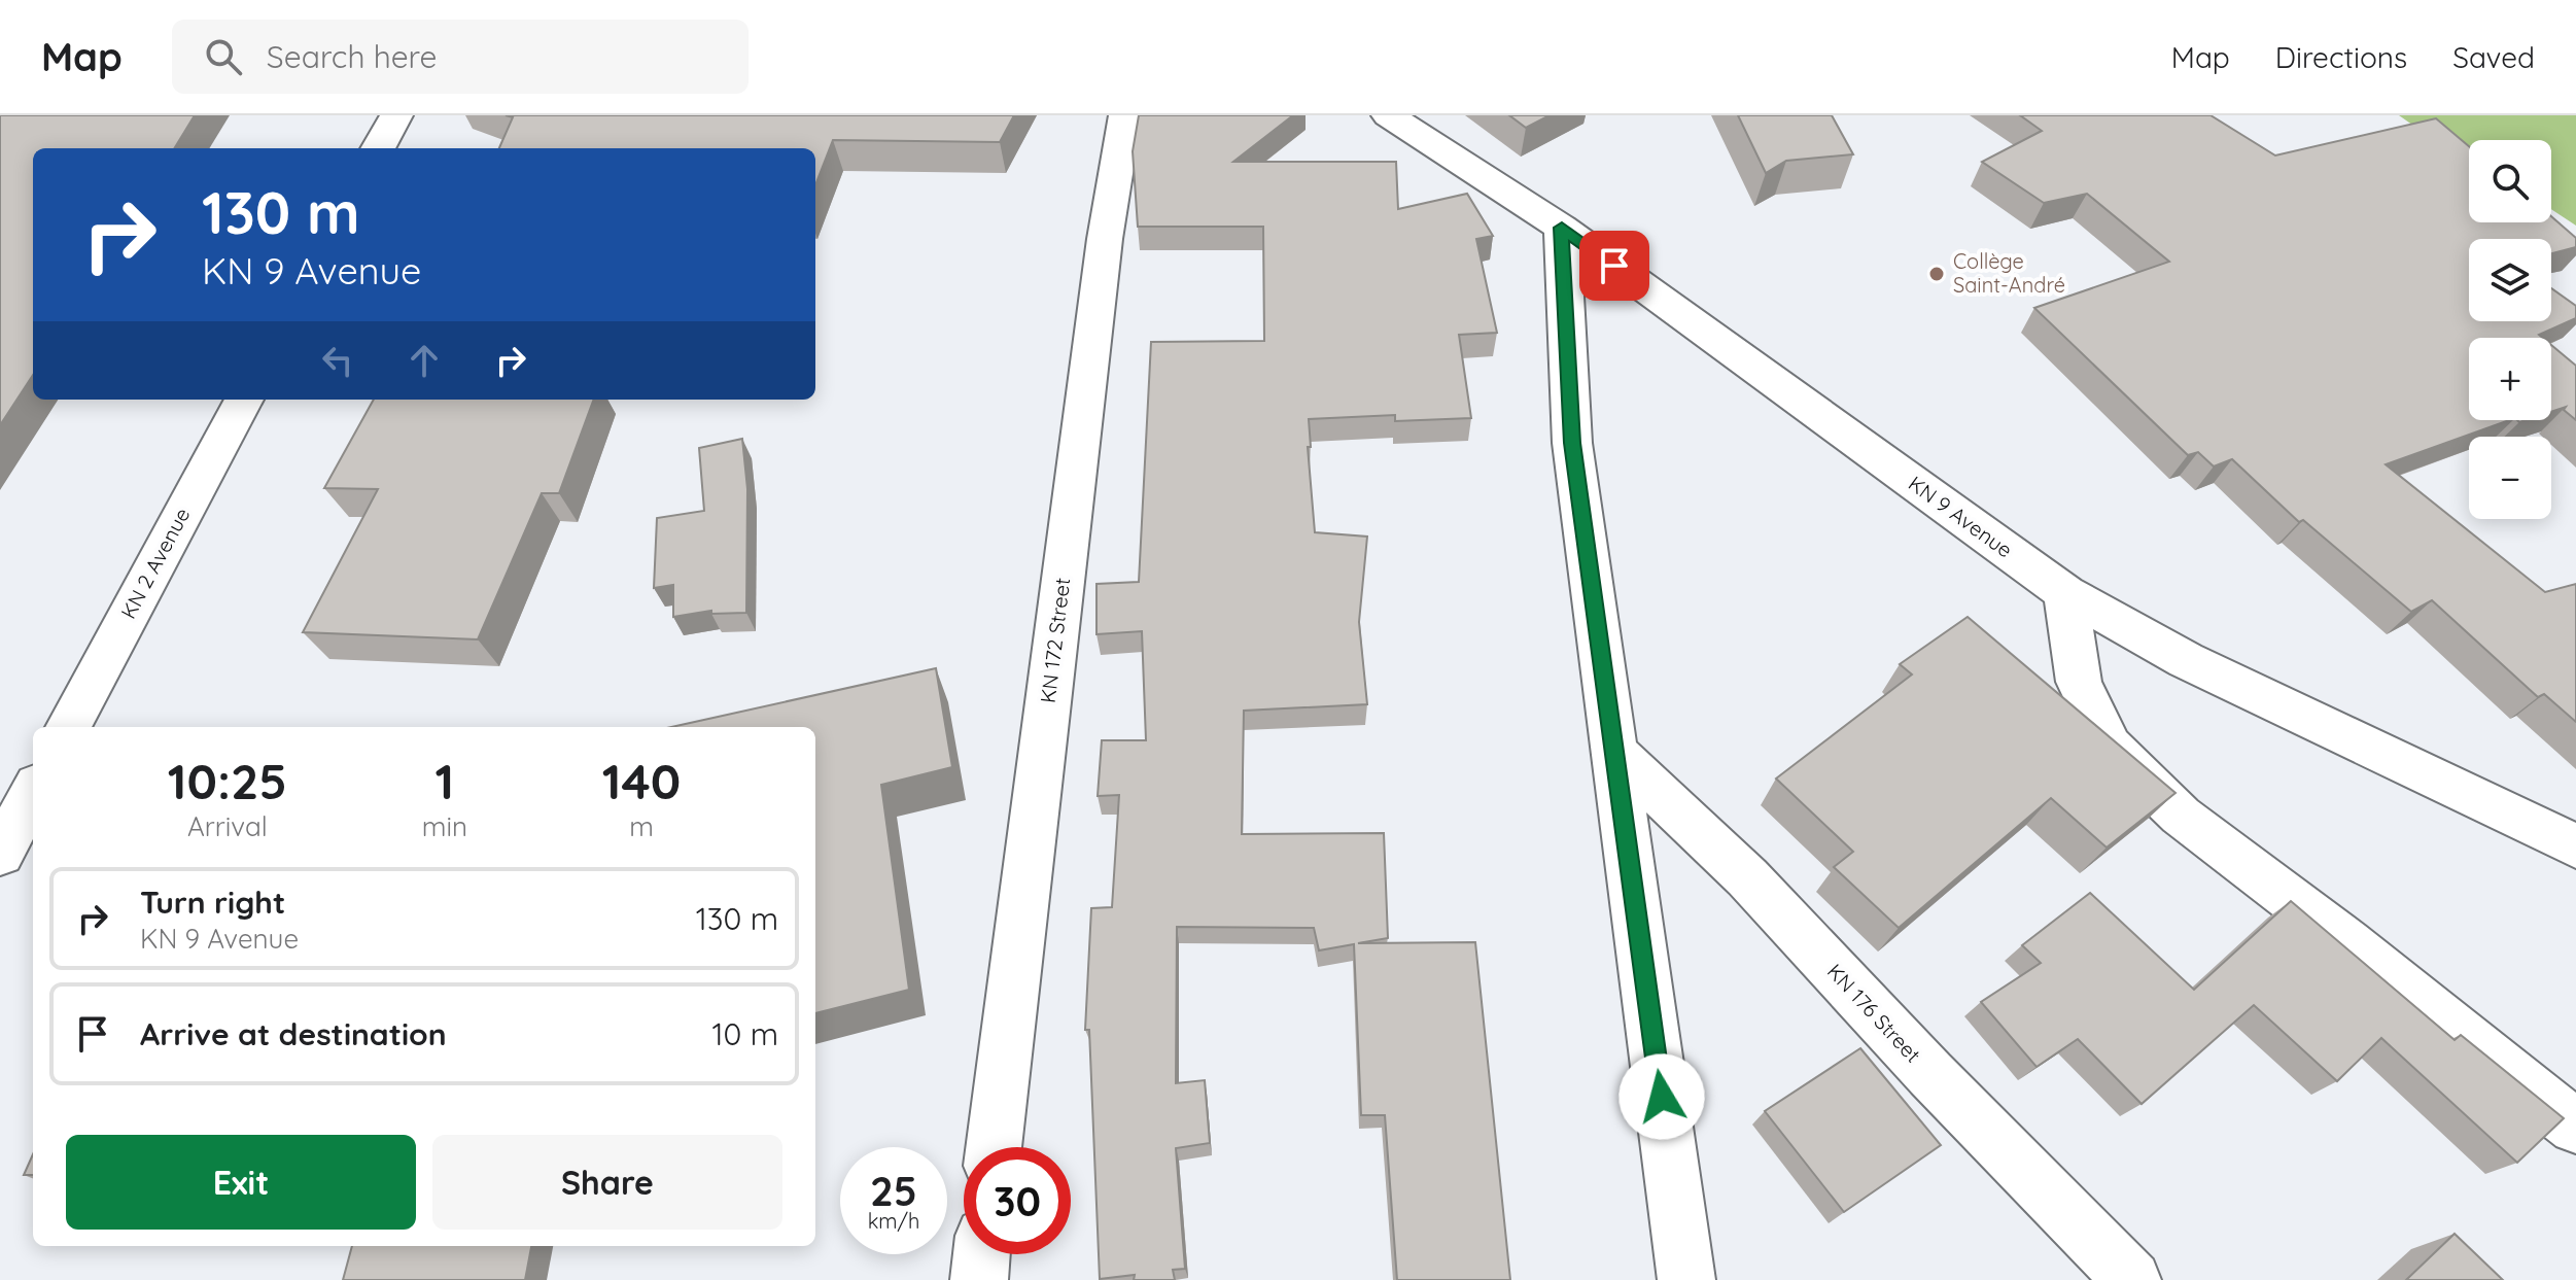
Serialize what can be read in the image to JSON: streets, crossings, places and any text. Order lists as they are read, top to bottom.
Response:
{
  "streets": {
    "street": [
      "KN 9 Avenue",
      "KN 2 Avenue",
      "KN 172 Street",
      "KN 176 Street"
    ]
  },
  "places": ["Collège Saint-André"],
  "page": {
    "header": "Map",
    "search": "Search here",
    "nav": ["Map", "Directions", "Saved"],
    "map_buttons": ["+", "−"],
    "turn": ["130 m", "KN 9 Avenue"],
    "eta": [
      "10:25",
      "Arrival",
      "1",
      "min",
      "140",
      "m"
    ],
    "list": [
      {
        "name": "Turn right",
        "note": "KN 9 Avenue",
        "value": "130 m"
      },
      {
        "name": "Arrive at destination",
        "value": "10 m"
      }
    ],
    "buttons": ["Exit", "Share"],
    "speed": "25 km/h",
    "limit": "30"
  }
}
